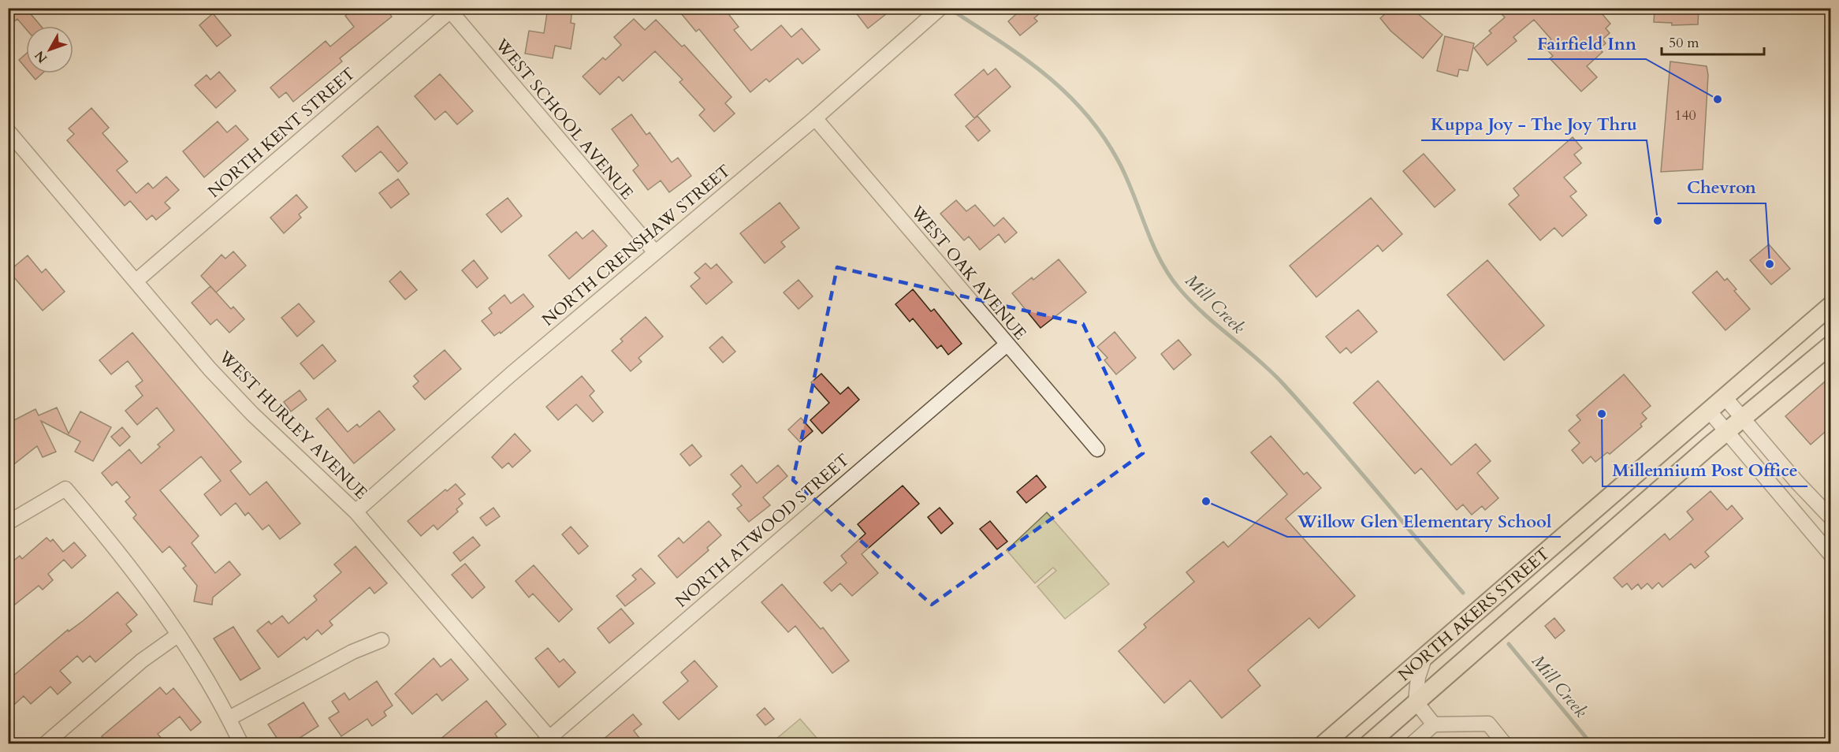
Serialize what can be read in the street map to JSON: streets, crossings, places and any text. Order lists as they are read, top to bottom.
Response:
{
  "streets": {
    "main road": ["NORTH AKERS STREET"],
    "street": [
      "WEST SCHOOL AVENUE",
      "NORTH KENT STREET",
      "NORTH CRENSHAW STREET",
      "WEST OAK AVENUE",
      "WEST HURLEY AVENUE",
      "NORTH ATWOOD STREET"
    ]
  },
  "crossings": [
    ["WEST SCHOOL AVENUE", "NORTH KENT STREET"],
    ["WEST SCHOOL AVENUE", "NORTH CRENSHAW STREET"],
    ["NORTH KENT STREET", "WEST HURLEY AVENUE"],
    ["NORTH CRENSHAW STREET", "WEST OAK AVENUE"],
    ["NORTH CRENSHAW STREET", "WEST HURLEY AVENUE"],
    ["WEST OAK AVENUE", "NORTH ATWOOD STREET"],
    ["WEST HURLEY AVENUE", "NORTH ATWOOD STREET"]
  ],
  "water": ["Mill Creek"],
  "places": [
    "Fairfield Inn",
    "Kuppa Joy - The Joy Thru",
    "Chevron",
    "Millennium Post Office",
    "Willow Glen Elementary School"
  ],
  "house_numbers": ["140"],
  "scale_bar": "50 m",
  "north": "bottom left"
}
